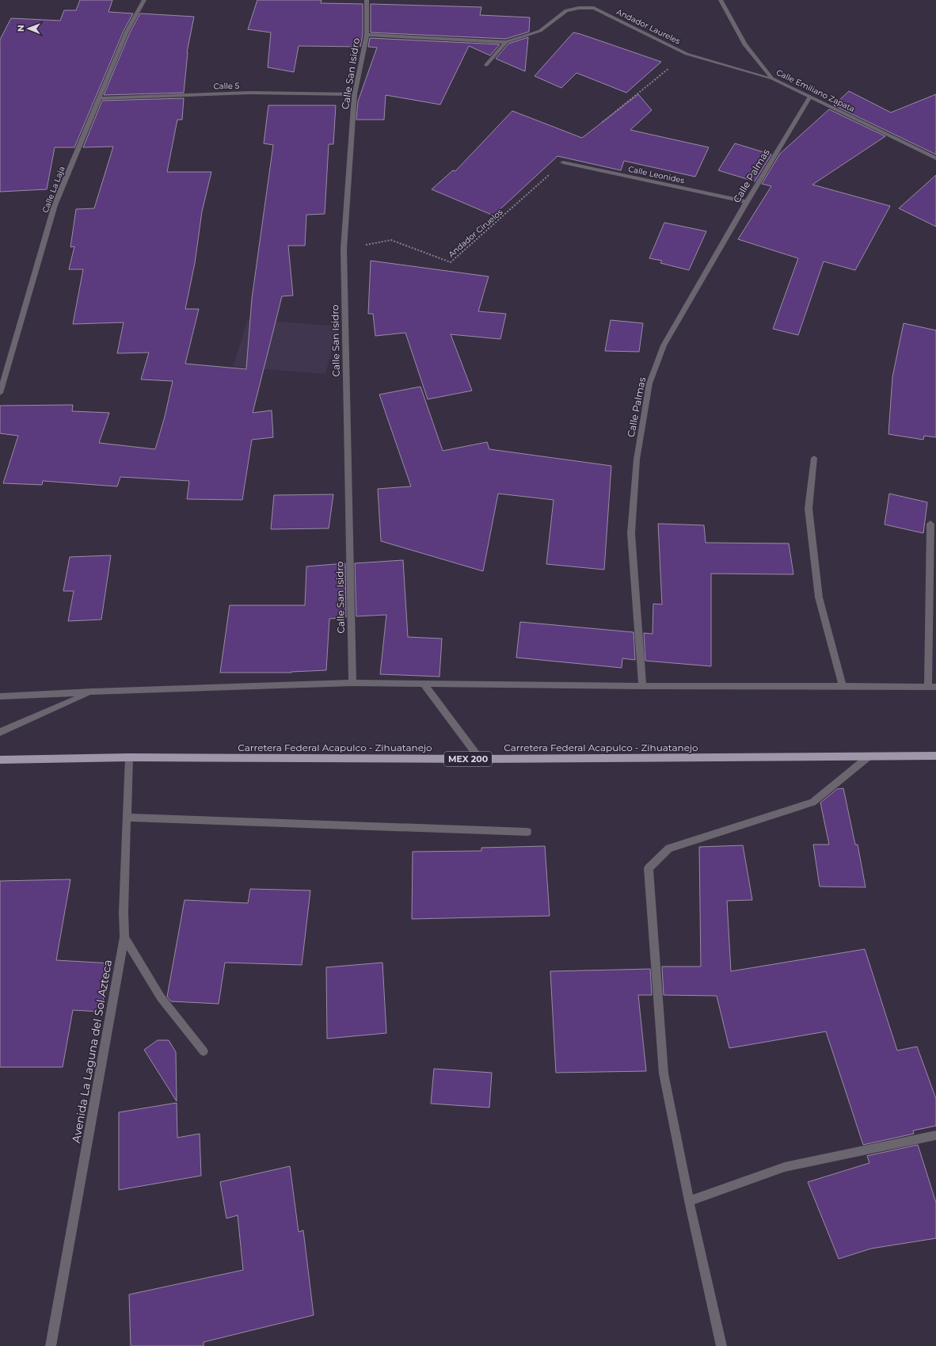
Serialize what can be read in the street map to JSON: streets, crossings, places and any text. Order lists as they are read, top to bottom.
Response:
{
  "streets": {
    "main road": ["Carretera Federal Acapulco - Zihuatanejo", "MEX 200"],
    "street": [
      "Andador Laureles",
      "Calle San Isidro",
      "Calle 5",
      "Calle Emiliano Zapata",
      "Calle Leonides",
      "Calle Palmas",
      "Calle La Laja",
      "Avenida La Laguna del Sol Azteca"
    ],
    "path": ["Andador Ciruelos"]
  },
  "crossings": [
    ["Andador Laureles", "Calle San Isidro"],
    ["Andador Laureles", "Calle Emiliano Zapata"],
    ["Calle San Isidro", "Calle 5"],
    ["Calle San Isidro", "Andador Ciruelos"],
    ["Calle 5", "Calle La Laja"],
    ["Calle Emiliano Zapata", "Calle Palmas"],
    ["Calle Leonides", "Calle Palmas"],
    ["Calle Leonides", "Andador Ciruelos"],
    ["Carretera Federal Acapulco - Zihuatanejo", "Avenida La Laguna del Sol Azteca"]
  ],
  "north": "left"
}
